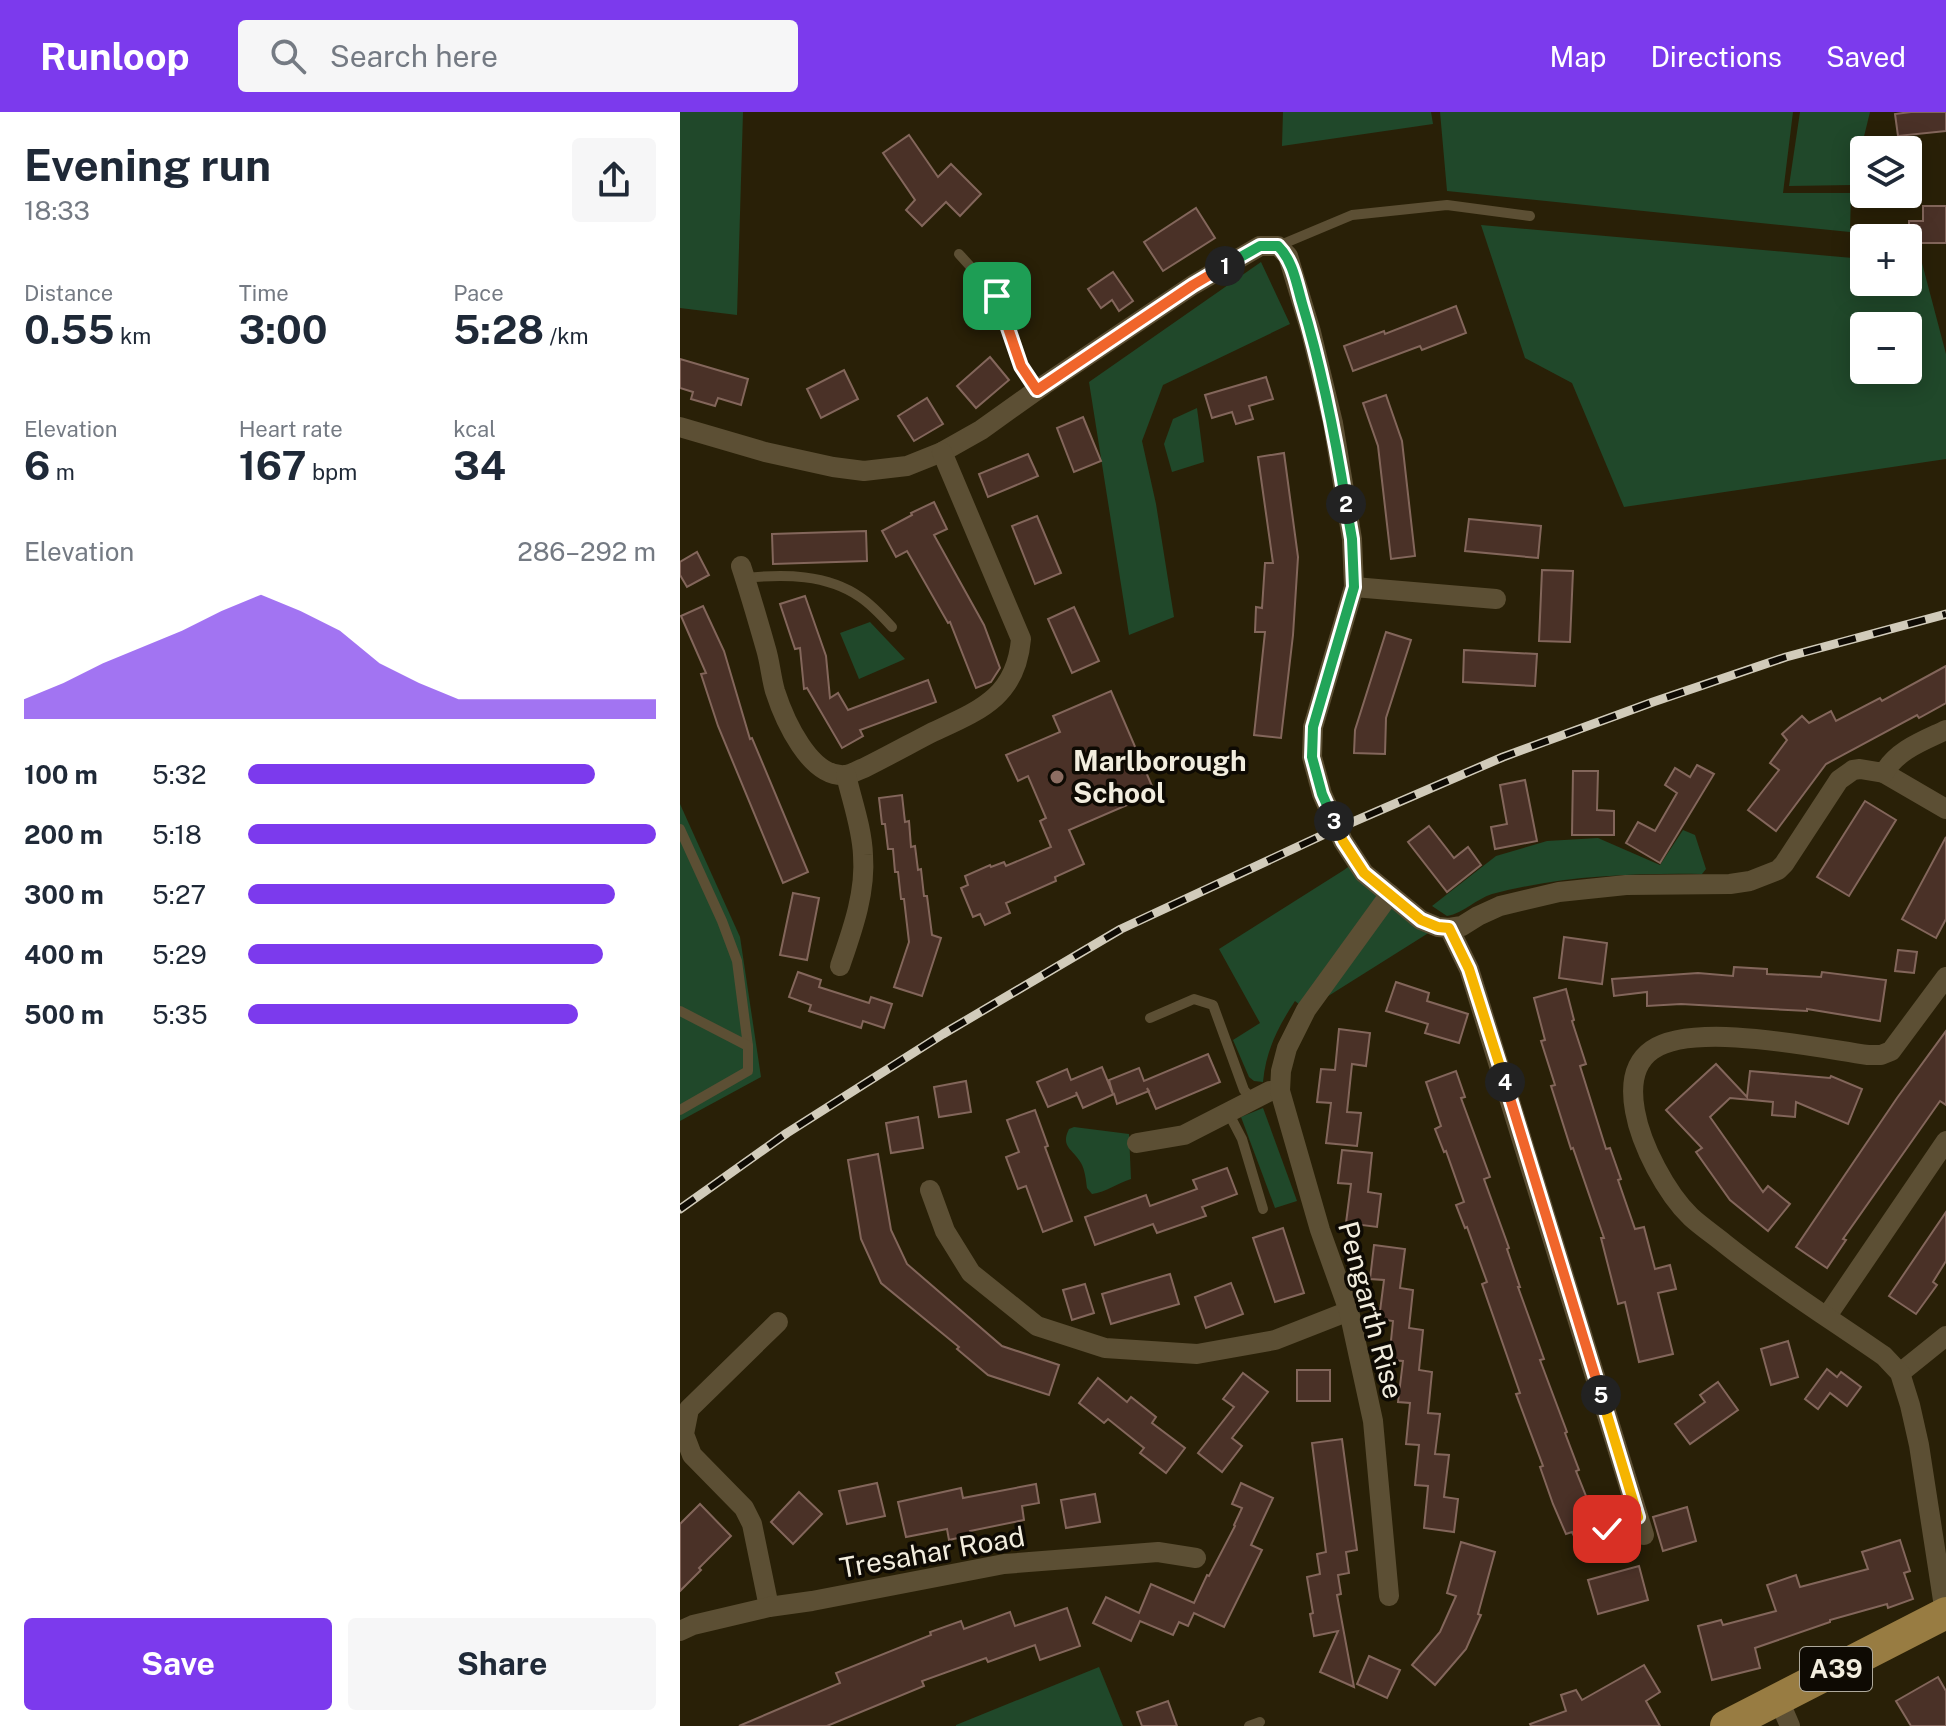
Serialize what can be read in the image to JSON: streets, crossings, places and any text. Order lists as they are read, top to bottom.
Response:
{
  "streets": {
    "main road": ["A39"],
    "street": ["Pengarth Rise", "Tresahar Road"]
  },
  "places": ["Marlborough School"],
  "page": {
    "header": "Runloop",
    "search": "Search here",
    "nav": ["Map", "Directions", "Saved"],
    "heading": ["Evening run", "18:33"],
    "map_buttons": ["+", "−"],
    "pins": [
      "1",
      "2",
      "3",
      "4",
      "5"
    ],
    "stats": [
      ["Distance", "0.55 km"],
      ["Time", "3:00"],
      ["Pace", "5:28 /km"],
      ["Elevation", "6 m"],
      ["Heart rate", "167 bpm"],
      ["kcal", "34"]
    ],
    "chart": ["Elevation", "286–292 m"],
    "list": [
      {
        "name": "100 m",
        "note": "5:32"
      },
      {
        "name": "200 m",
        "note": "5:18"
      },
      {
        "name": "300 m",
        "note": "5:27"
      },
      {
        "name": "400 m",
        "note": "5:29"
      },
      {
        "name": "500 m",
        "note": "5:35"
      }
    ],
    "buttons": ["Save", "Share"]
  }
}
